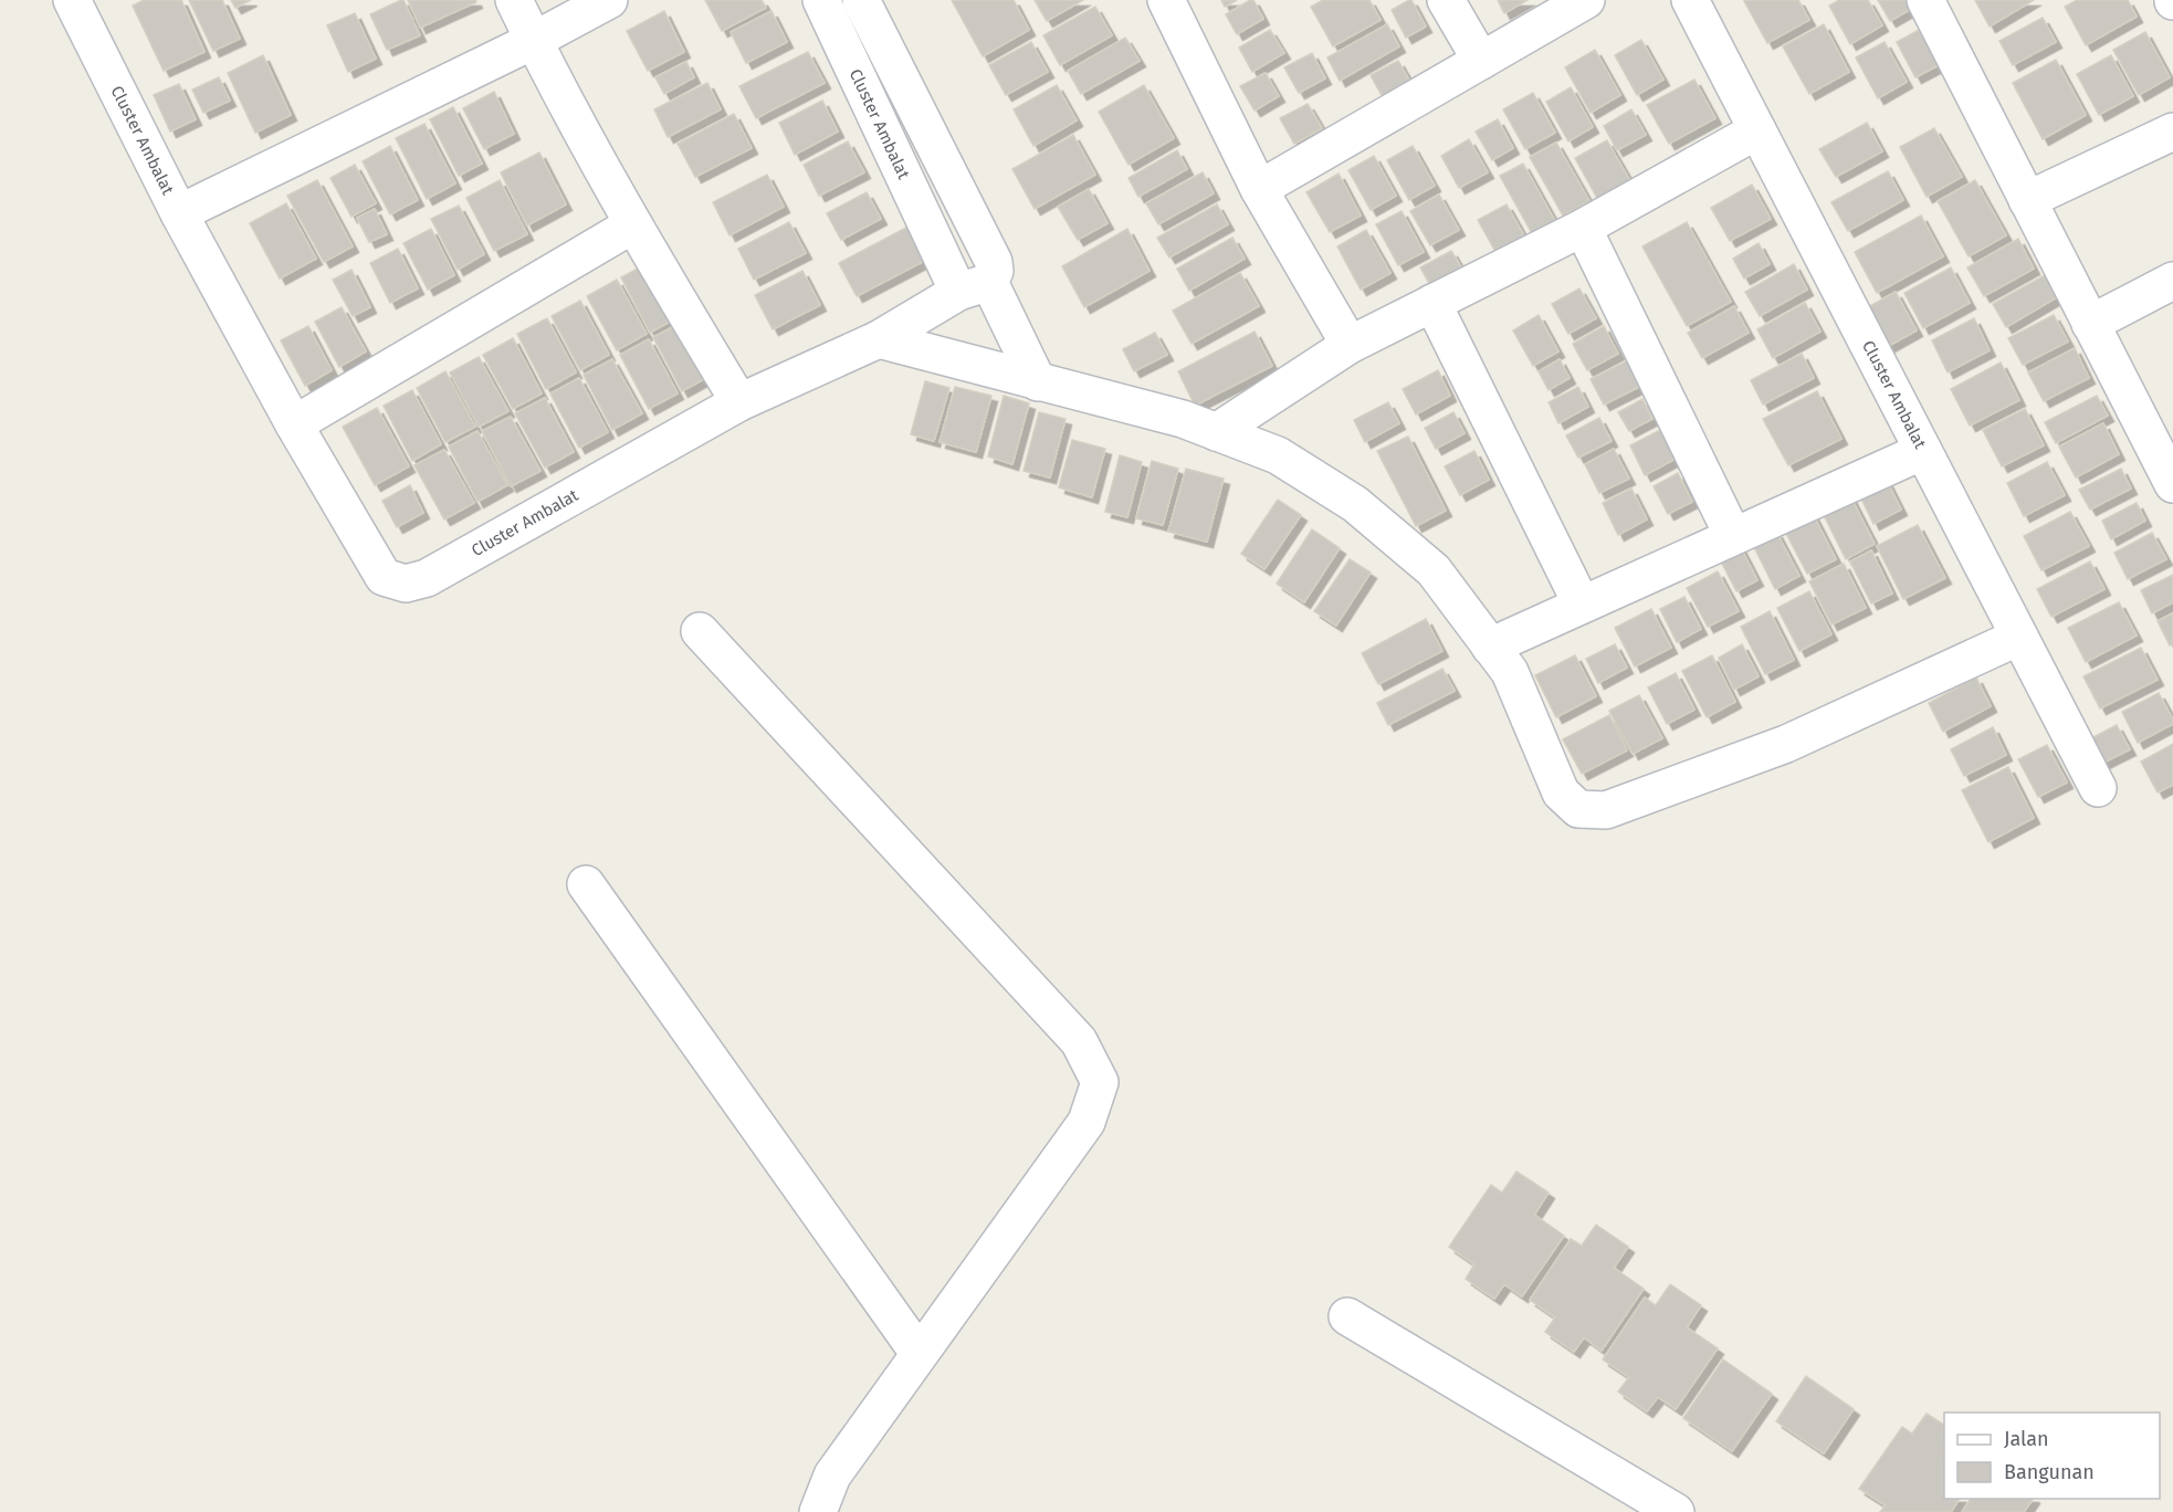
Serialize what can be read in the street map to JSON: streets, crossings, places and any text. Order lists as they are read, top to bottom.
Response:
{
  "streets": {
    "street": ["Cluster Ambalat"]
  },
  "legend": ["Jalan", "Bangunan"]
}
